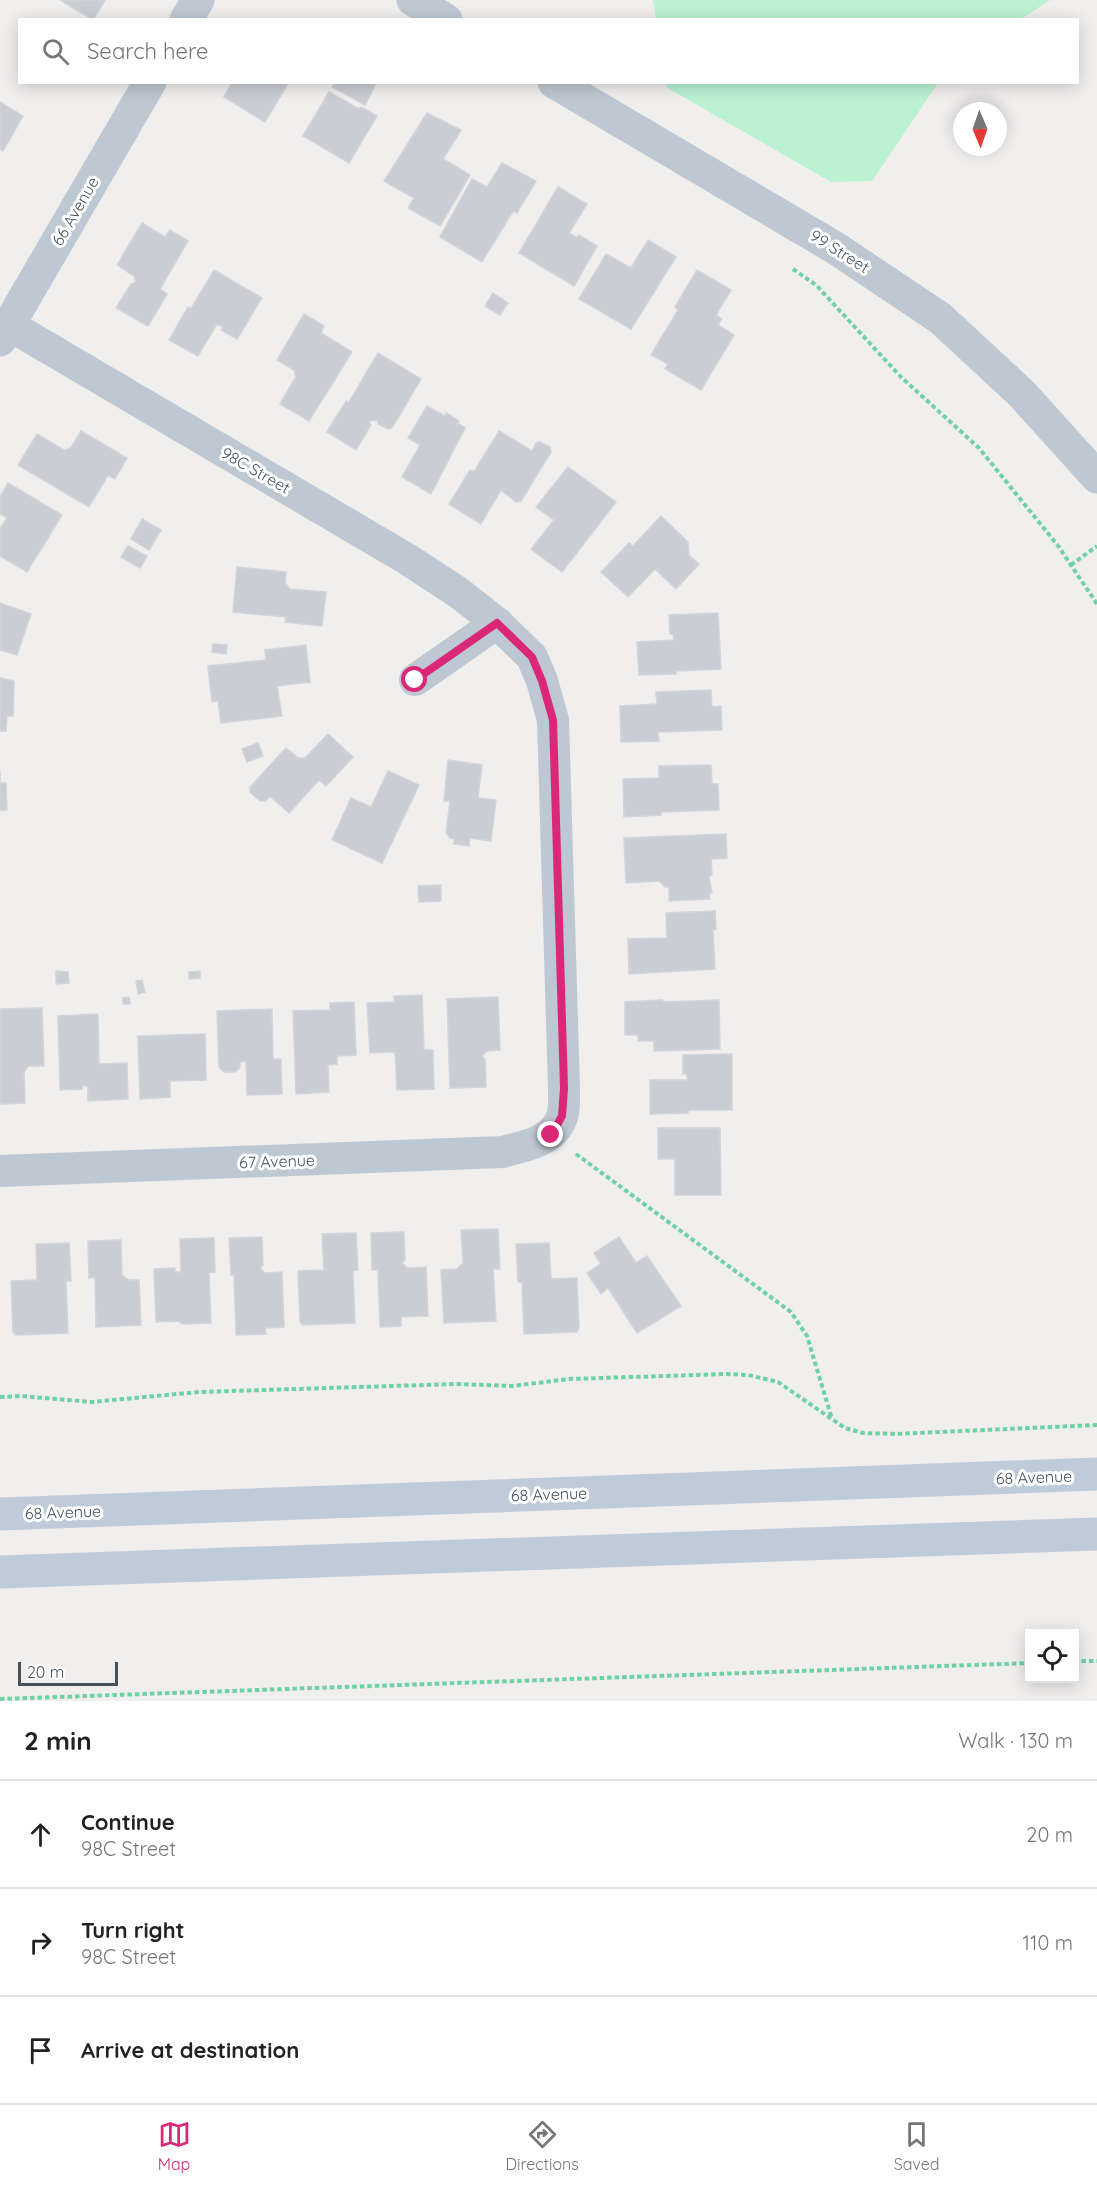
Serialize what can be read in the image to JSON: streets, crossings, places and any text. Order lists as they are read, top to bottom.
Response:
{
  "streets": {
    "main road": ["68 Avenue"],
    "street": [
      "66 Avenue",
      "99 Street",
      "98C Street",
      "67 Avenue"
    ]
  },
  "crossings": [
    ["66 Avenue", "98C Street"],
    ["98C Street", "67 Avenue"]
  ],
  "scale_bar": "20 m",
  "north": "bottom",
  "page": {
    "search": "Search here",
    "scale": "20 m",
    "heading": ["2 min", "Walk · 130 m"],
    "list": [
      ["Continue", "98C Street", "20 m"],
      ["Turn right", "98C Street", "110 m"],
      "Arrive at destination"
    ],
    "nav": ["Map", "Directions", "Saved"]
  }
}
